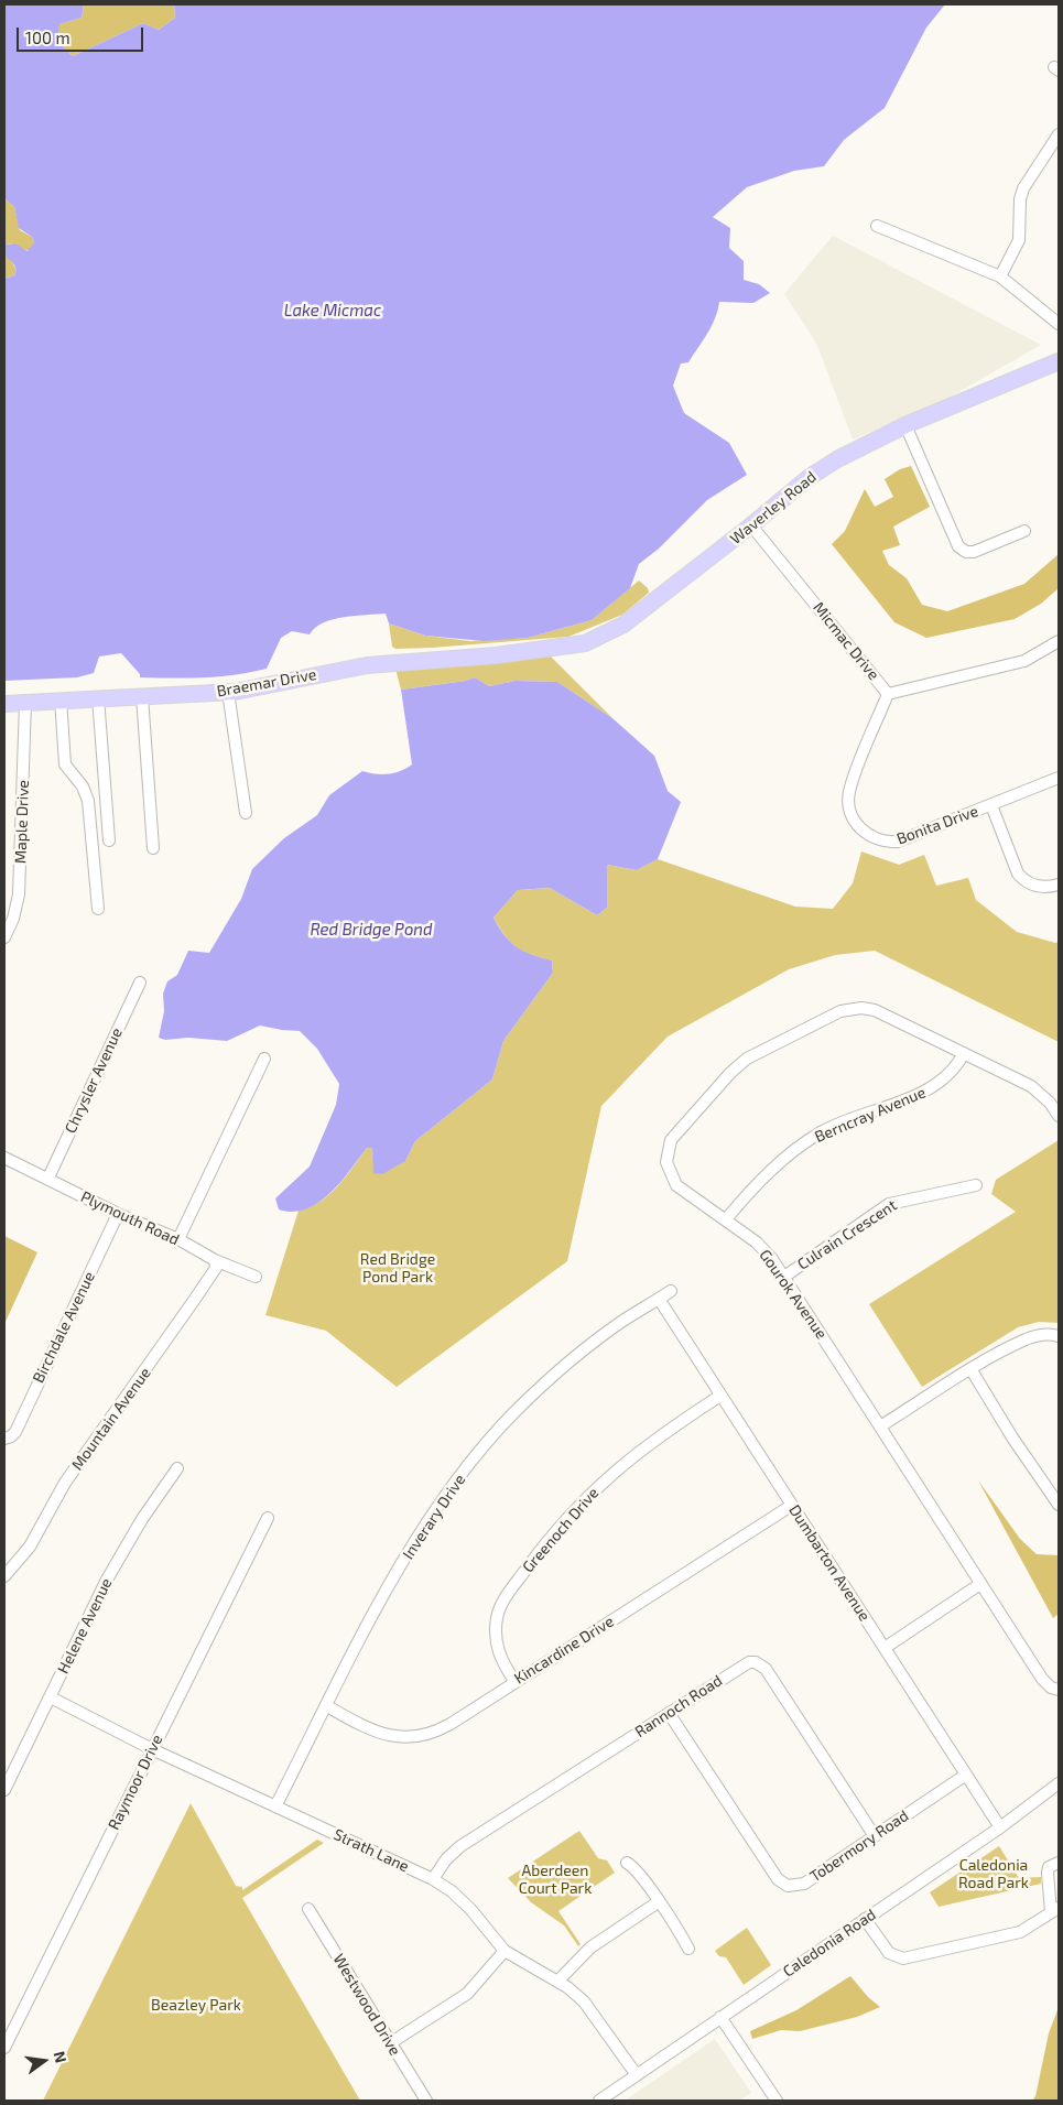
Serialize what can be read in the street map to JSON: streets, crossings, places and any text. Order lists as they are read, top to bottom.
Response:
{
  "streets": {
    "main road": ["Waverley Road", "Braemar Drive"],
    "street": [
      "Micmac Drive",
      "Maple Drive",
      "Bonita Drive",
      "Chrysler Avenue",
      "Berncray Avenue",
      "Plymouth Road",
      "Culrain Crescent",
      "Gourok Avenue",
      "Birchdale Avenue",
      "Mountain Avenue",
      "Inverary Drive",
      "Greenoch Drive",
      "Dumbarton Avenue",
      "Helene Avenue",
      "Kincardine Drive",
      "Rannoch Road",
      "Raymoor Drive",
      "Tobermory Road",
      "Strath Lane",
      "Caledonia Road",
      "Westwood Drive"
    ]
  },
  "crossings": [
    ["Waverley Road", "Micmac Drive"],
    ["Waverley Road", "Braemar Drive"],
    ["Micmac Drive", "Bonita Drive"],
    ["Braemar Drive", "Maple Drive"],
    ["Chrysler Avenue", "Plymouth Road"],
    ["Berncray Avenue", "Gourok Avenue"],
    ["Plymouth Road", "Birchdale Avenue"],
    ["Plymouth Road", "Mountain Avenue"],
    ["Culrain Crescent", "Gourok Avenue"],
    ["Inverary Drive", "Dumbarton Avenue"],
    ["Inverary Drive", "Kincardine Drive"],
    ["Inverary Drive", "Strath Lane"],
    ["Greenoch Drive", "Dumbarton Avenue"],
    ["Greenoch Drive", "Kincardine Drive"],
    ["Dumbarton Avenue", "Kincardine Drive"],
    ["Dumbarton Avenue", "Tobermory Road"],
    ["Dumbarton Avenue", "Caledonia Road"],
    ["Helene Avenue", "Strath Lane"],
    ["Rannoch Road", "Tobermory Road"],
    ["Rannoch Road", "Strath Lane"],
    ["Raymoor Drive", "Strath Lane"],
    ["Strath Lane", "Caledonia Road"]
  ],
  "water": ["Lake Micmac", "Red Bridge Pond"],
  "parks": [
    "Red Bridge Pond Park",
    "Caledonia Road Park",
    "Aberdeen Court Park",
    "Beazley Park"
  ],
  "scale_bar": "100 m",
  "north": "right"
}
